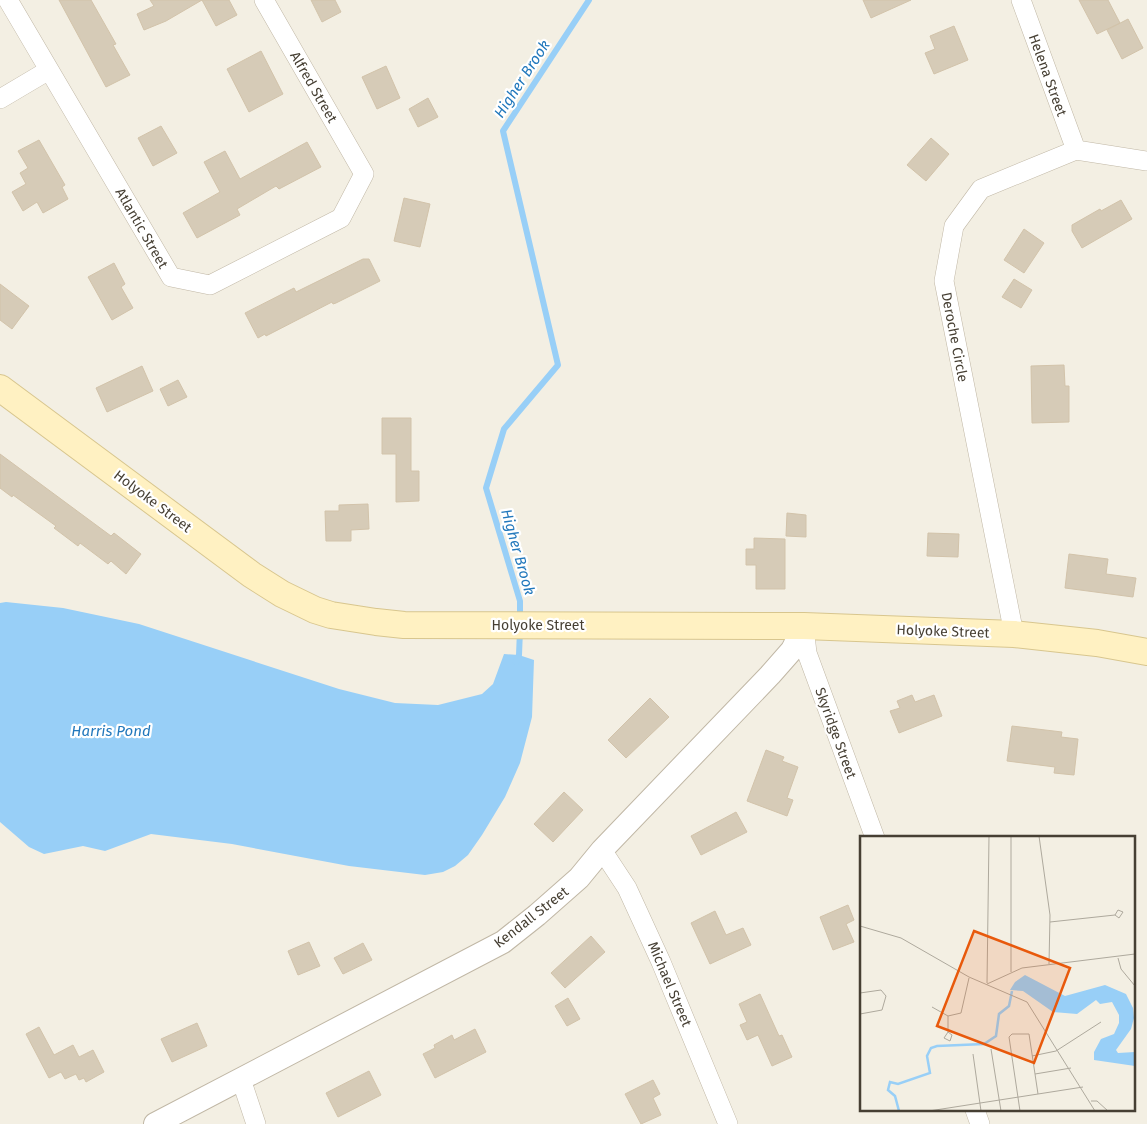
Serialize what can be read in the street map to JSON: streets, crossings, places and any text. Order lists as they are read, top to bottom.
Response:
{
  "streets": {
    "main road": ["Holyoke Street"],
    "street": [
      "Helena Street",
      "Alfred Street",
      "Atlantic Street",
      "Deroche Circle",
      "Skyridge Street",
      "Kendall Street",
      "Michael Street"
    ]
  },
  "crossings": [
    ["Helena Street", "Deroche Circle"],
    ["Alfred Street", "Atlantic Street"],
    ["Deroche Circle", "Holyoke Street"],
    ["Holyoke Street", "Skyridge Street"],
    ["Holyoke Street", "Kendall Street"],
    ["Skyridge Street", "Kendall Street"],
    ["Kendall Street", "Michael Street"]
  ],
  "water": ["Higher Brook", "Harris Pond"]
}
